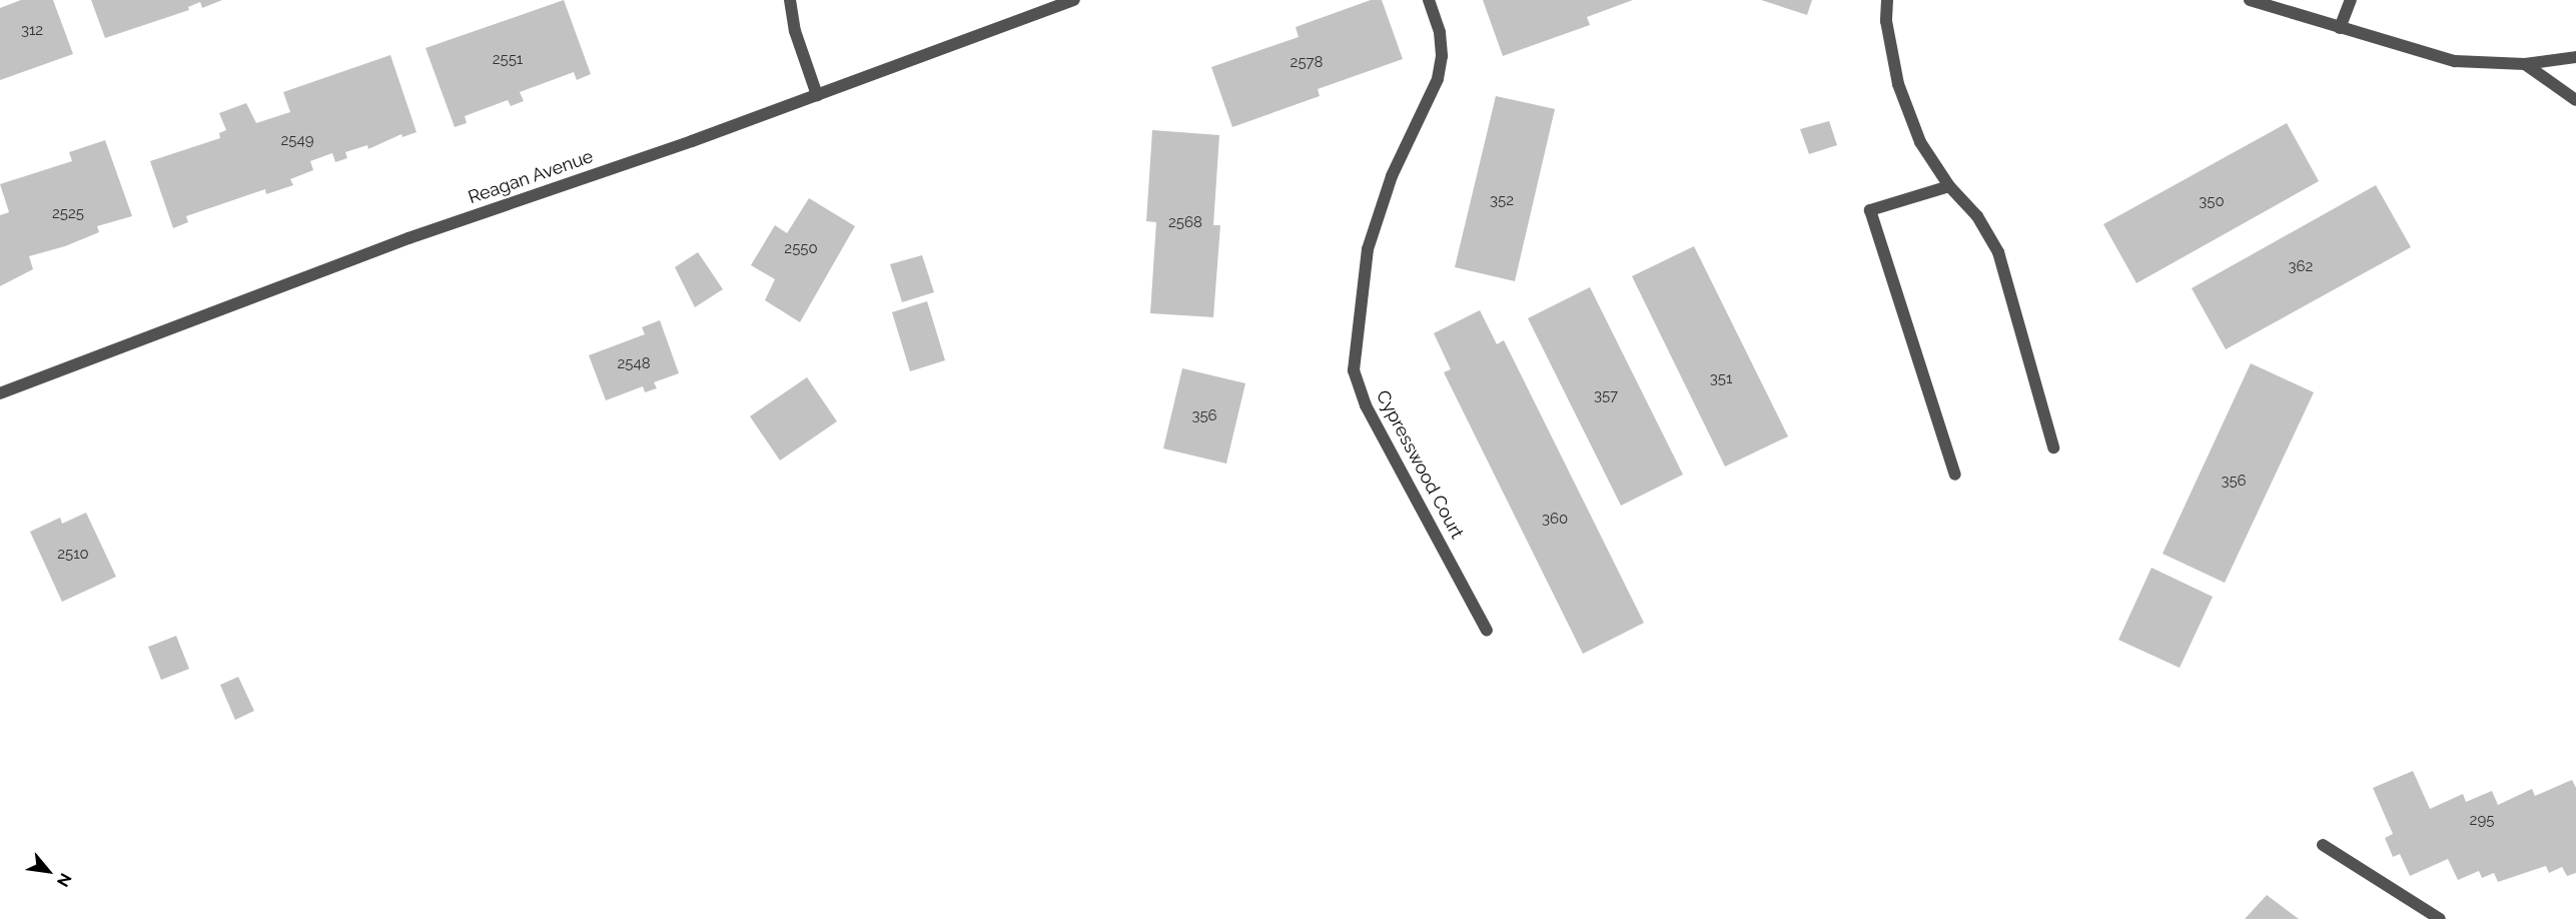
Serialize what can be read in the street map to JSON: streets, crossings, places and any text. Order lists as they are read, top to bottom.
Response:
{
  "streets": {
    "street": ["Reagan Avenue", "Cypresswood Court"]
  },
  "house_numbers": [
    "312",
    "2551",
    "2578",
    "2549",
    "352",
    "350",
    "2525",
    "2568",
    "2550",
    "362",
    "2548",
    "351",
    "357",
    "356",
    "356",
    "360",
    "2510",
    "295"
  ],
  "north": "bottom right"
}
